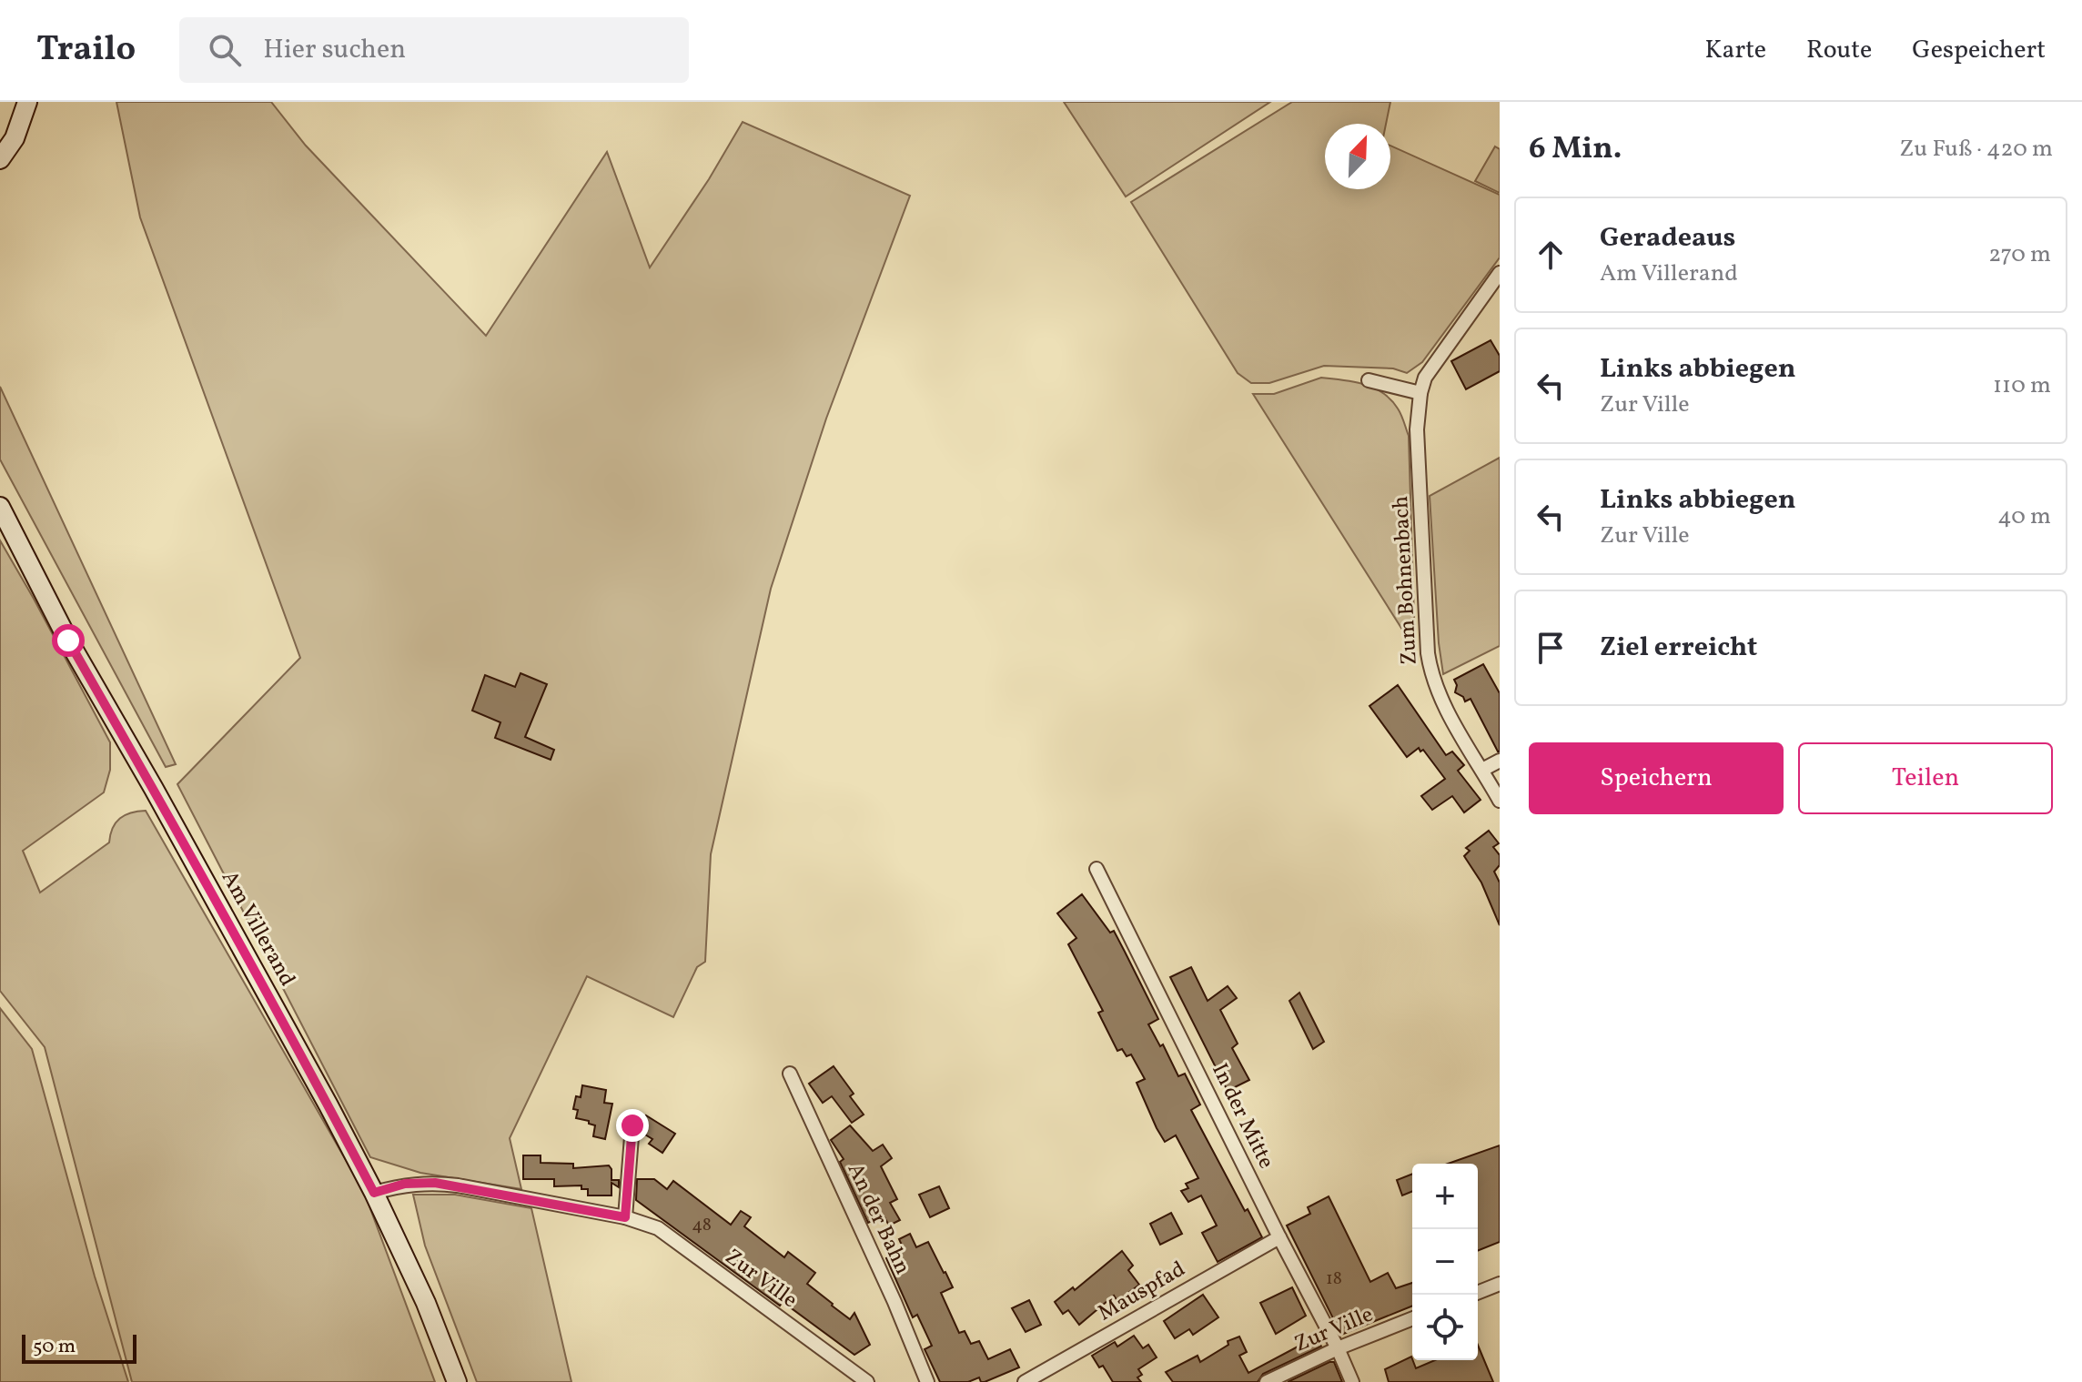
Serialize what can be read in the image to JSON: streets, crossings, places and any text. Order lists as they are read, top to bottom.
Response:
{
  "streets": {
    "main road": ["Am Villerand"],
    "street": [
      "Zum Bohnenbach",
      "In der Mitte",
      "An der Bahn",
      "Zur Ville",
      "Mauspfad"
    ]
  },
  "crossings": [
    ["Am Villerand", "Zur Ville"],
    ["In der Mitte", "Zur Ville"],
    ["In der Mitte", "Mauspfad"]
  ],
  "house_numbers": ["48", "18"],
  "scale_bar": "50 m",
  "north": "top right",
  "page": {
    "header": "Trailo",
    "search": "Hier suchen",
    "nav": ["Karte", "Route", "Gespeichert"],
    "heading": ["6 Min.", "Zu Fuß · 420 m"],
    "list": [
      ["Geradeaus", "Am Villerand", "270 m"],
      ["Links abbiegen", "Zur Ville", "110 m"],
      ["Links abbiegen", "Zur Ville", "40 m"],
      "Ziel erreicht"
    ],
    "buttons": ["Speichern", "Teilen"],
    "map_buttons": ["+", "−"],
    "scale": "50 m"
  }
}
